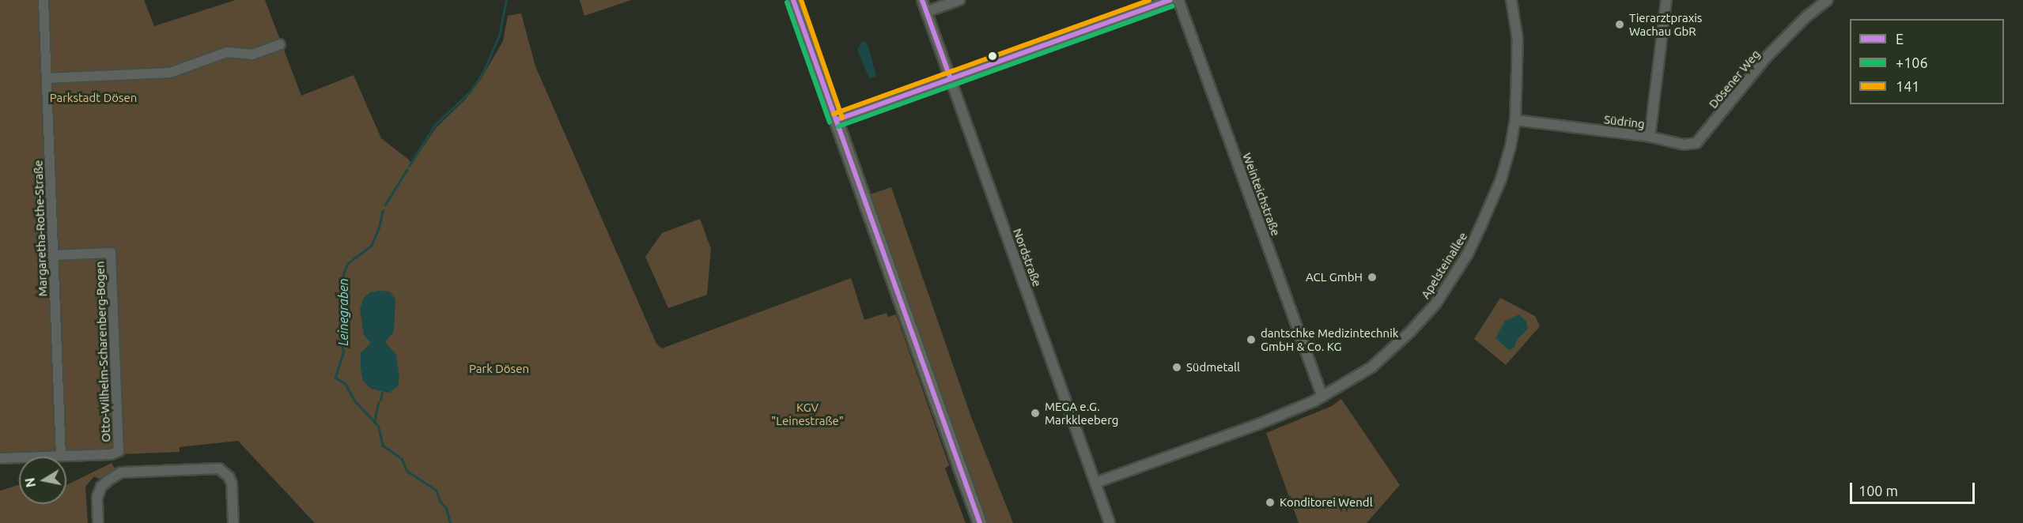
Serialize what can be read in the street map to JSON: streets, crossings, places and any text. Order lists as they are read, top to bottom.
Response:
{
  "streets": {
    "street": [
      "Dösener Weg",
      "Südring",
      "Weinteichstraße",
      "Margaretha-Rothe-Straße",
      "Nordstraße",
      "Apelsteinallee",
      "Otto-Wilhelm-Scharenberg-Bogen"
    ]
  },
  "crossings": [
    ["Dösener Weg", "Südring"],
    ["Südring", "Apelsteinallee"],
    ["Weinteichstraße", "Apelsteinallee"],
    ["Margaretha-Rothe-Straße", "Otto-Wilhelm-Scharenberg-Bogen"],
    ["Nordstraße", "Apelsteinallee"]
  ],
  "water": ["Leinegraben"],
  "parks": ["Parkstadt Dösen", "Park Dösen", "KGV \"Leinestraße\""],
  "places": [
    "Tierarztpraxis Wachau GbR",
    "ACL GmbH",
    "dantschke Medizintechnik GmbH & Co. KG",
    "Südmetall",
    "MEGA e.G. Markkleeberg",
    "Konditorei Wendl"
  ],
  "lines": ["transit line E", "transit line 141", "transit line +106"],
  "legend": ["E", "+106", "141"],
  "scale_bar": "100 m",
  "north": "left"
}
